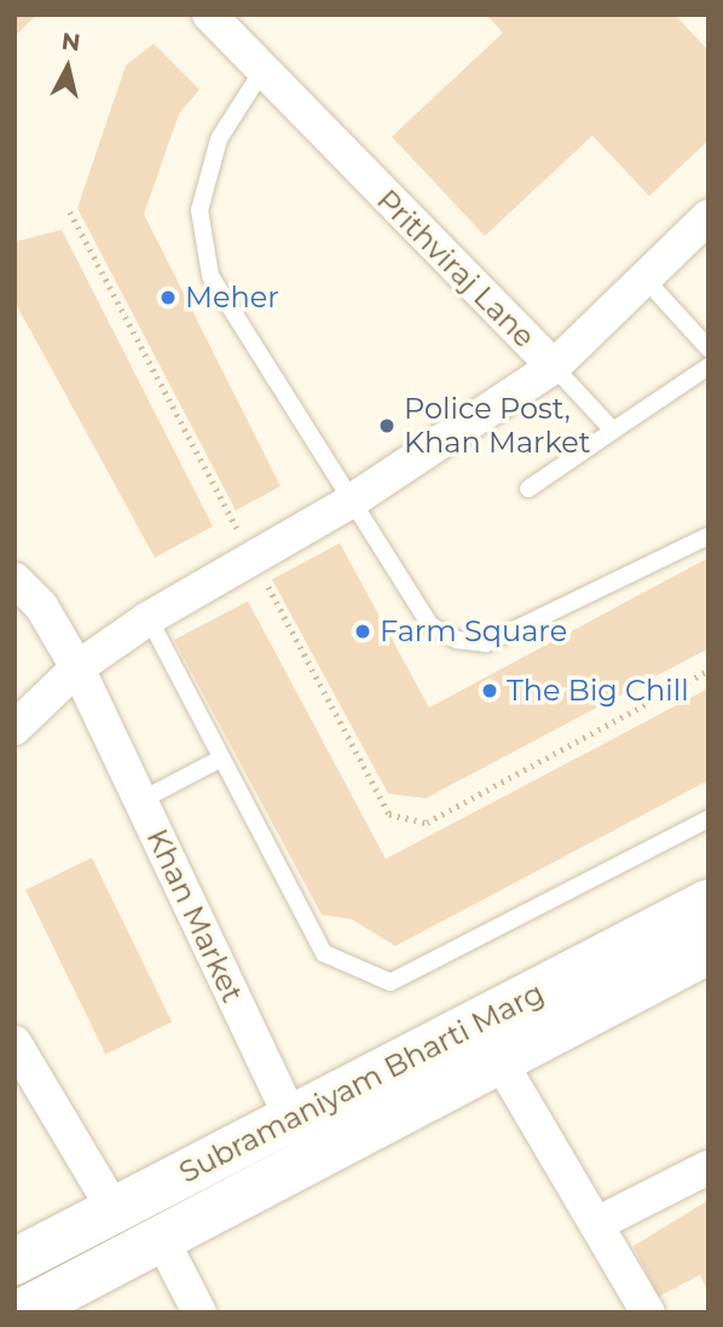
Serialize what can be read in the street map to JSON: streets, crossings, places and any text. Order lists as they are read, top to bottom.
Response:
{
  "streets": {
    "main road": ["Subramaniyam Bharti Marg"],
    "street": ["Prithviraj Lane", "Khan Market"]
  },
  "crossings": [
    ["Khan Market", "Subramaniyam Bharti Marg"]
  ],
  "places": [
    "Meher",
    "Police Post, Khan Market",
    "Farm Square",
    "The Big Chill"
  ],
  "north": "top"
}
